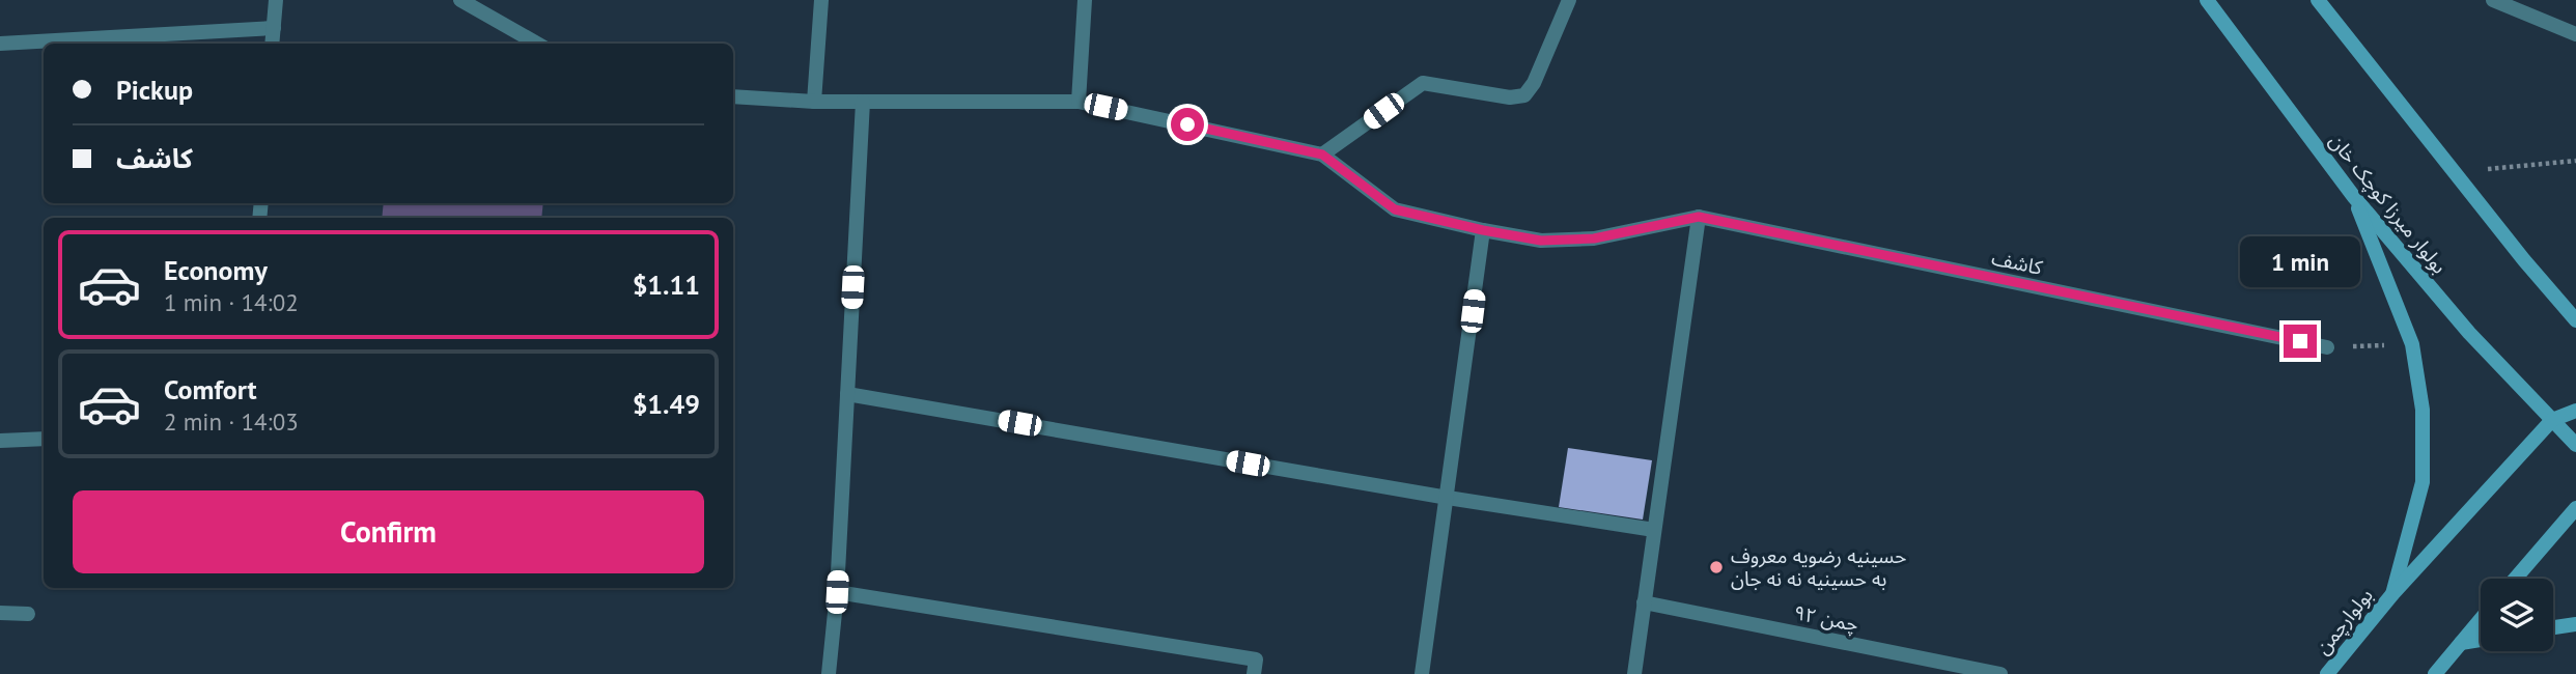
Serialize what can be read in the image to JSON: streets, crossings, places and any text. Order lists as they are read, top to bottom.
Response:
{
  "streets": {
    "main road": ["بولوار میرزا کوچک خان", "بولوارچمن"],
    "street": ["کاشف", "چمن ۹۲"]
  },
  "places": ["حسینیه رضویه معروف به حسینیه نه نه جان"],
  "page": {
    "banner": ["Pickup", "کاشف"],
    "list": [
      {
        "name": "Economy",
        "note": "1 min · 14:02",
        "value": "$1.11"
      },
      {
        "name": "Comfort",
        "note": "2 min · 14:03",
        "value": "$1.49"
      }
    ],
    "bubble": "1 min",
    "buttons": "Confirm"
  }
}
